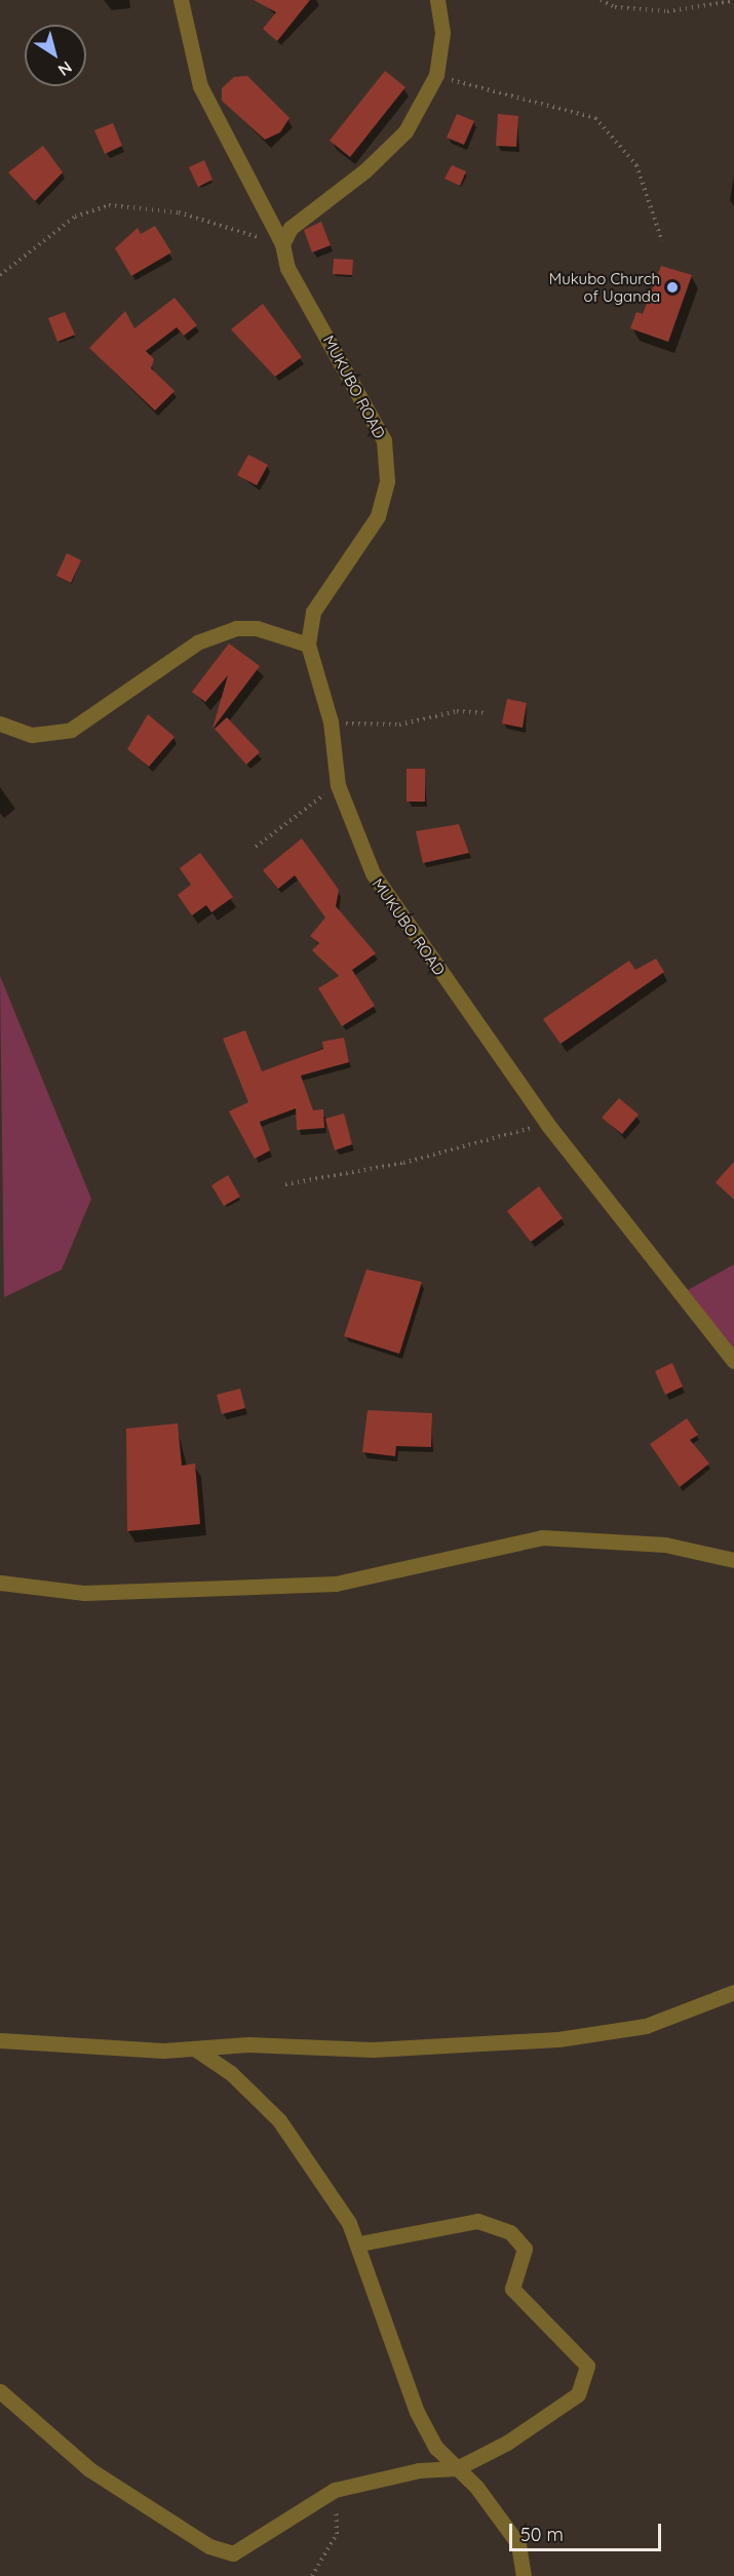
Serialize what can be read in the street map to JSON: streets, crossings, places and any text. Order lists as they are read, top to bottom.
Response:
{
  "streets": {
    "street": ["MUKUBO ROAD"]
  },
  "places": ["Mukubo Church of Uganda"],
  "scale_bar": "50 m",
  "north": "bottom right"
}
